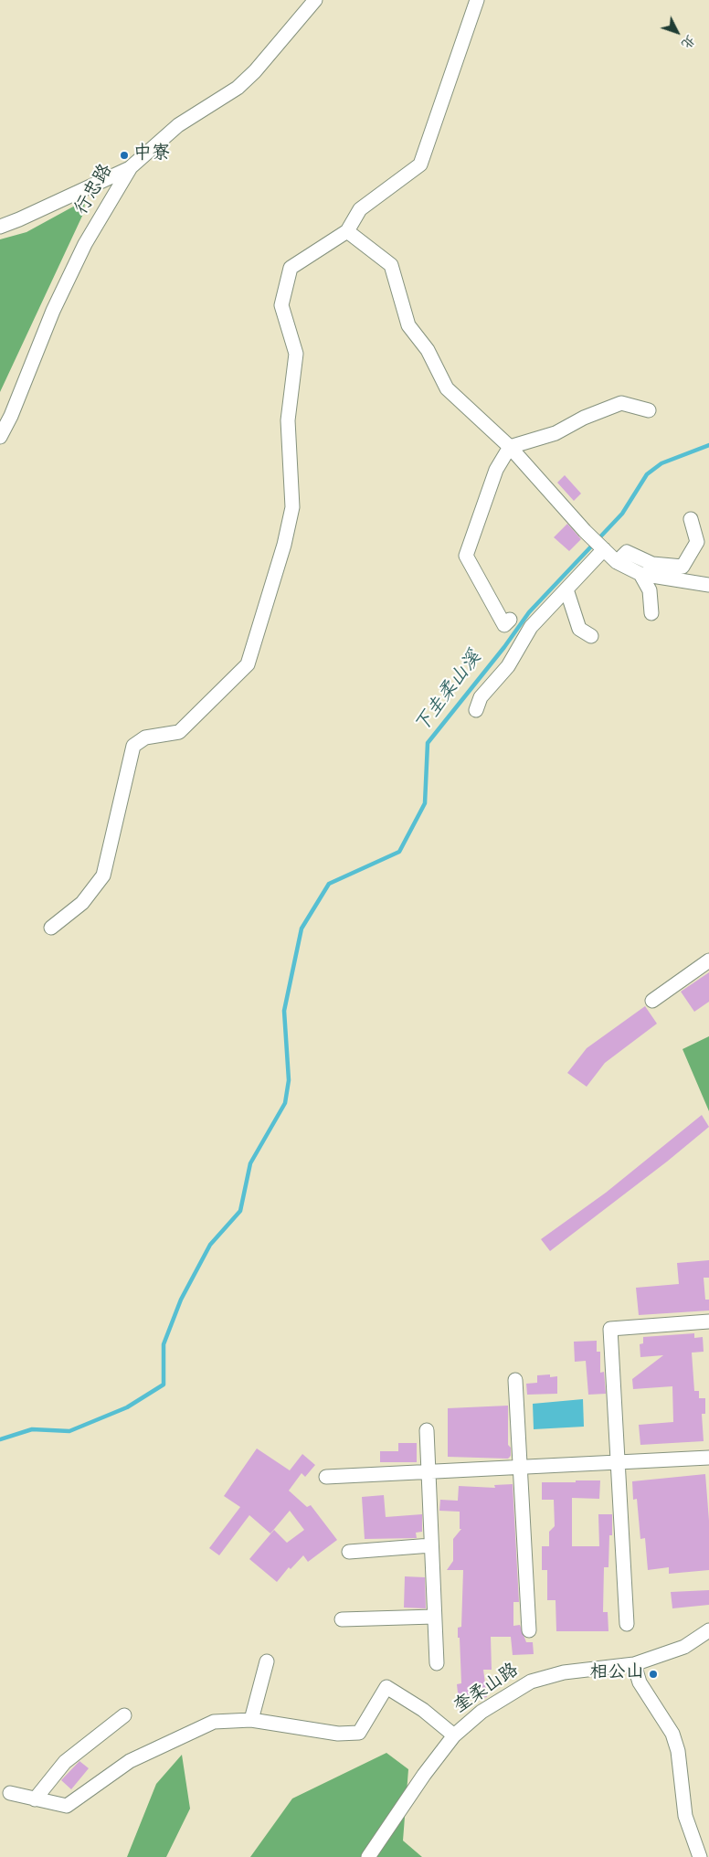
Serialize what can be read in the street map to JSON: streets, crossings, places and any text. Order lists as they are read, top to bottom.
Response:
{
  "streets": {
    "street": ["行忠路", "奎柔山路"]
  },
  "water": ["下圭柔山溪"],
  "places": ["中寮", "相公山"],
  "north": "bottom right"
}
